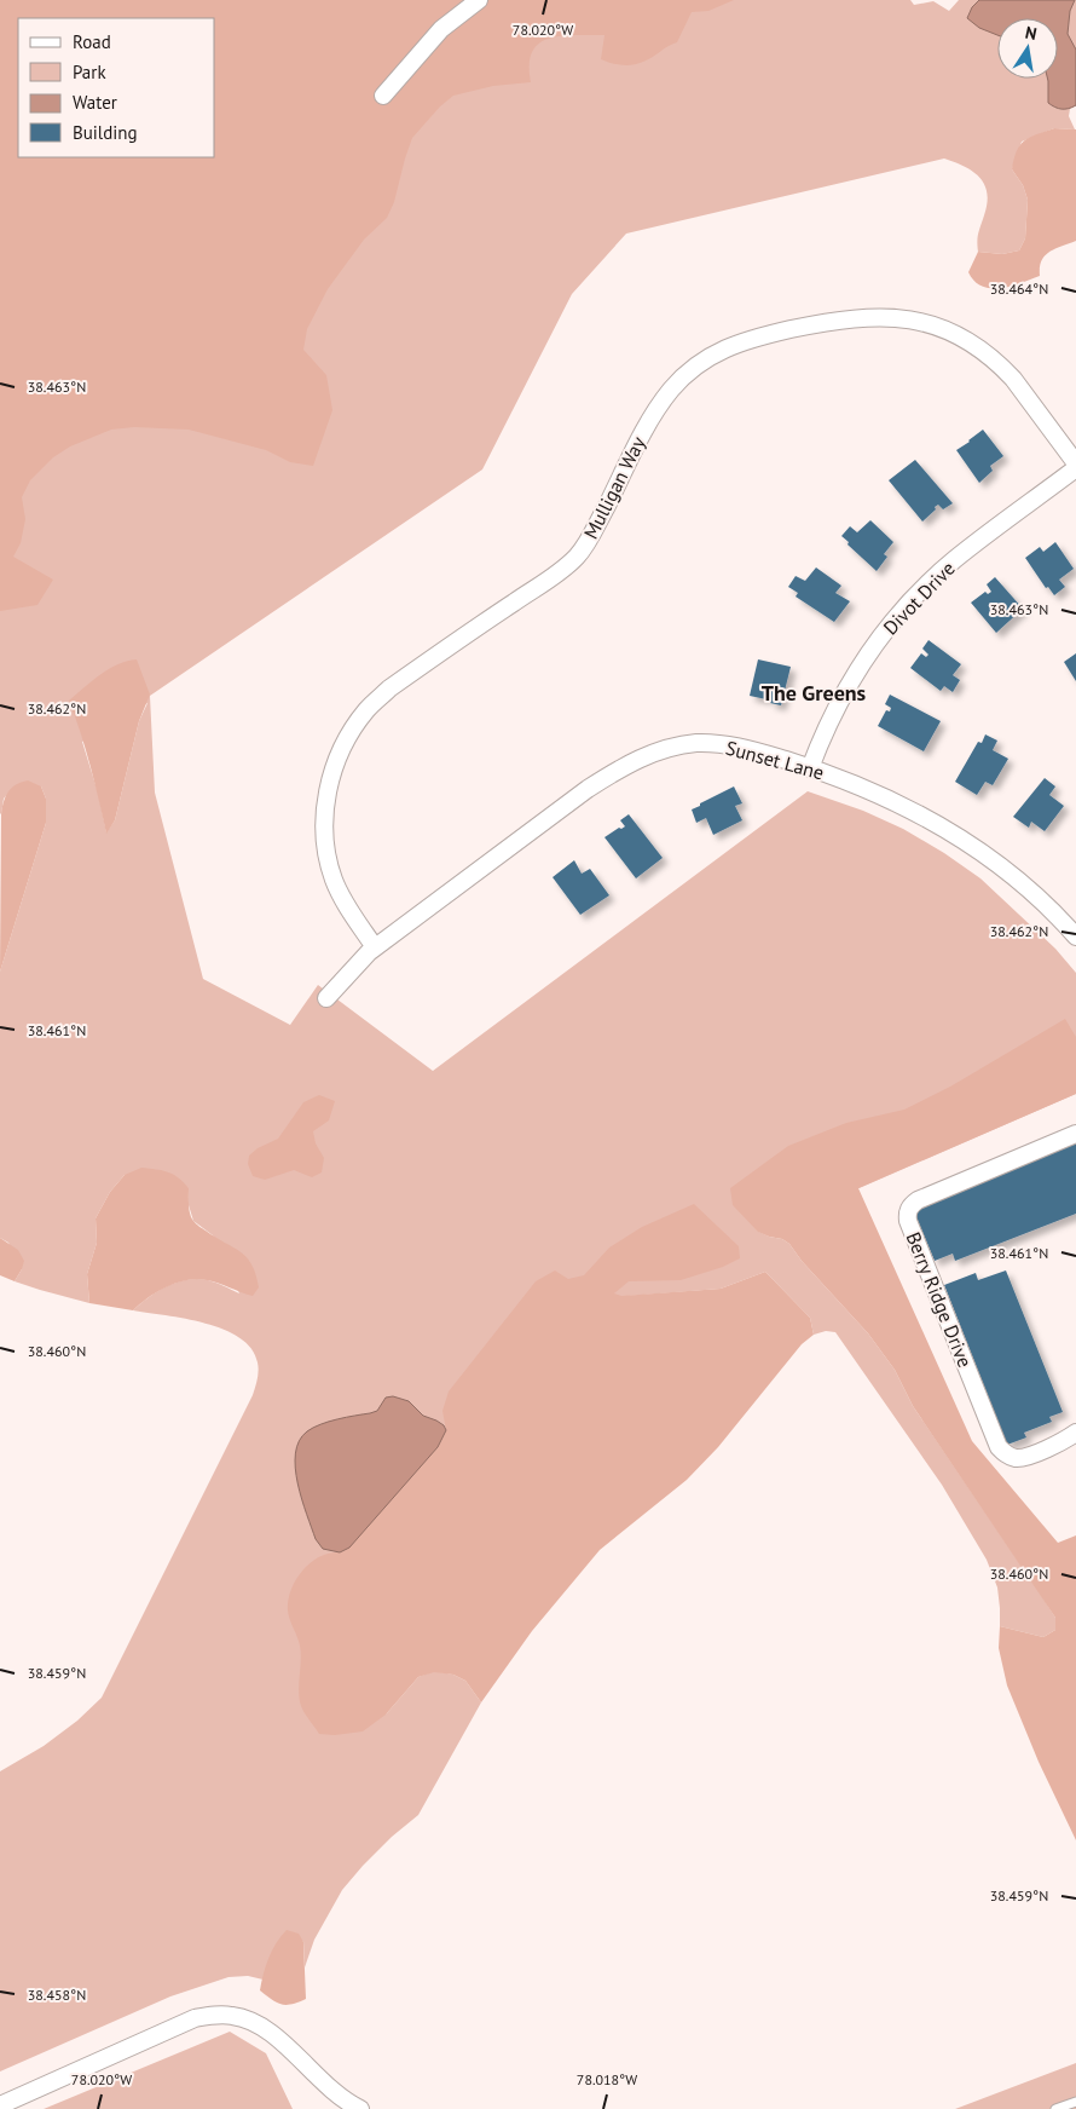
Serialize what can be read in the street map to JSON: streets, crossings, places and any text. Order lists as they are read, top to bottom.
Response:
{
  "streets": {
    "street": [
      "Mulligan Way",
      "Divot Drive",
      "Sunset Lane",
      "Berry Ridge Drive"
    ]
  },
  "crossings": [
    ["Mulligan Way", "Sunset Lane"],
    ["Divot Drive", "Sunset Lane"]
  ],
  "districts": ["The Greens"],
  "legend": [
    "Road",
    "Park",
    "Water",
    "Building"
  ],
  "north": "top",
  "coordinates": [
    "78.020°W",
    "38.464°N",
    "38.463°N",
    "38.462°N",
    "38.461°N",
    "38.460°N",
    "38.459°N",
    "38.458°N",
    "78.018°W"
  ]
}
